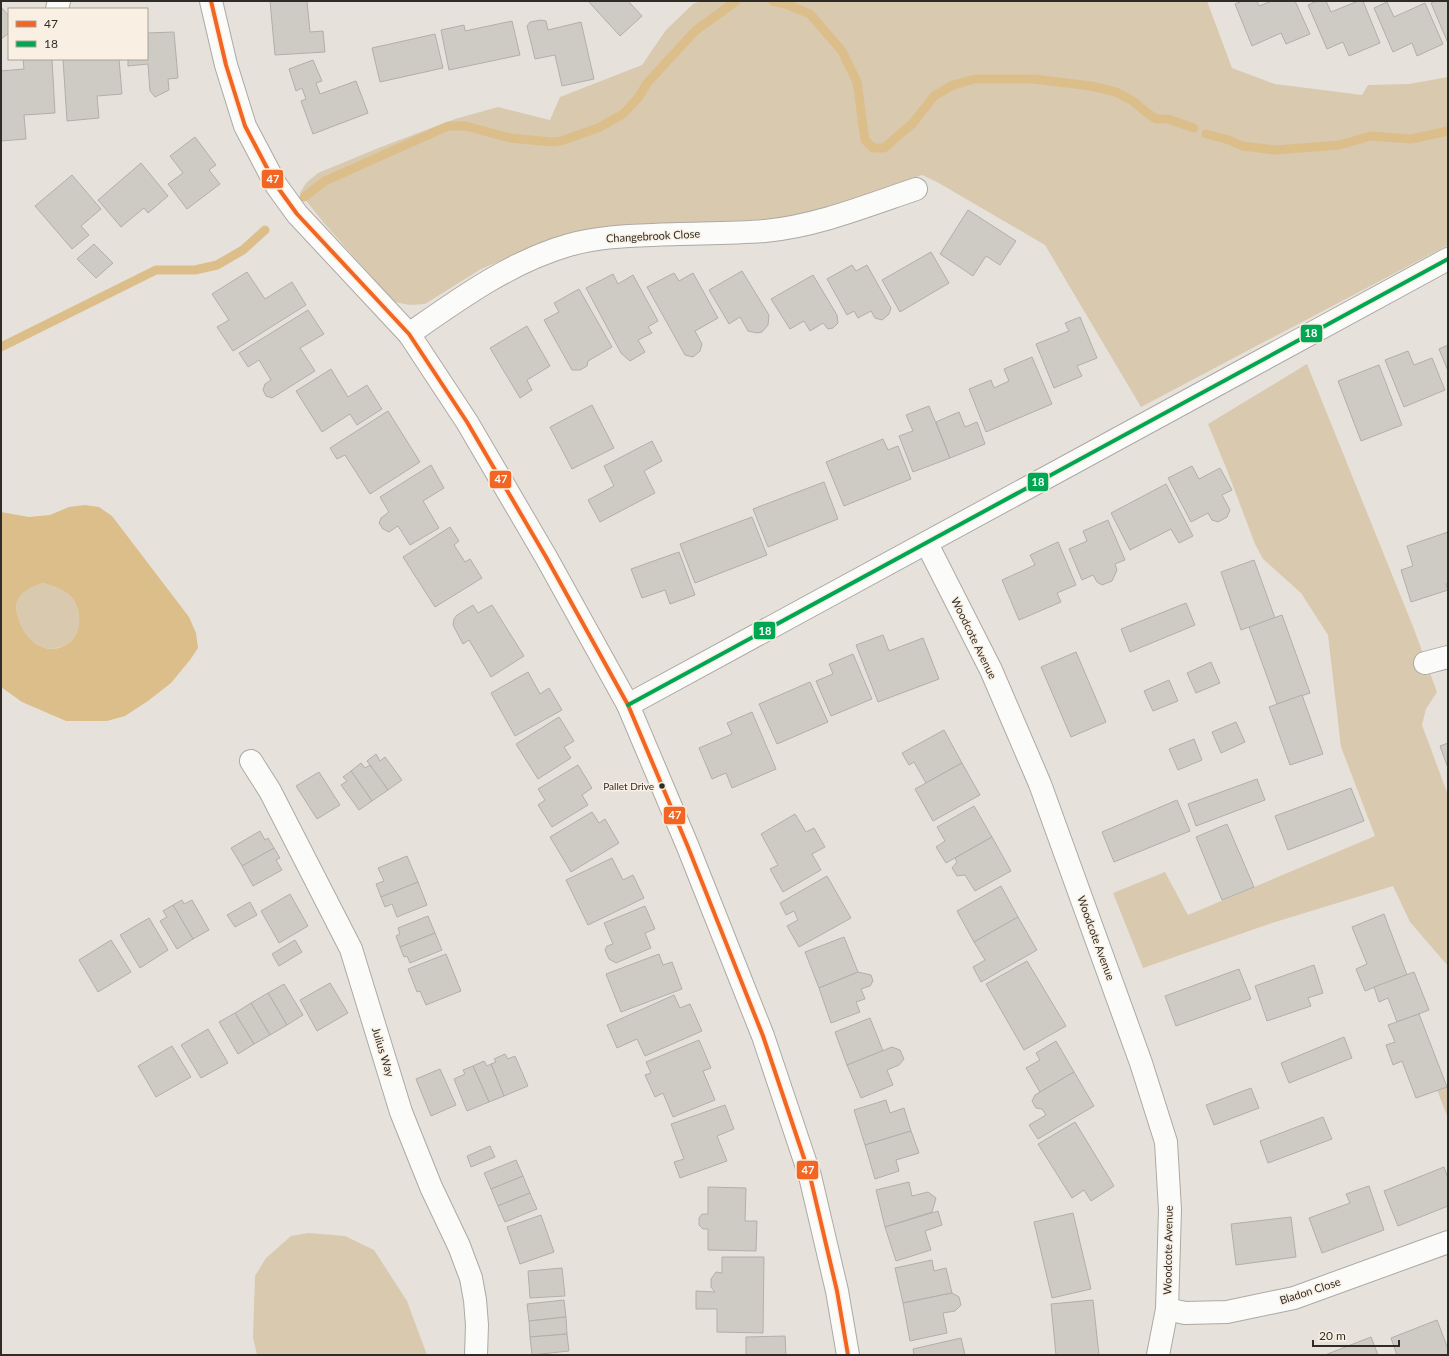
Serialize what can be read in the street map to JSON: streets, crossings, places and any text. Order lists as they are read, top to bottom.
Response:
{
  "streets": {
    "street": [
      "Changebrook Close",
      "Woodcote Avenue",
      "Julius Way",
      "Bladon Close"
    ]
  },
  "crossings": [
    ["Woodcote Avenue", "Bladon Close"]
  ],
  "places": ["Pallet Drive"],
  "lines": ["transit line 47", "transit line 18"],
  "legend": ["47", "18"],
  "scale_bar": "20 m"
}
